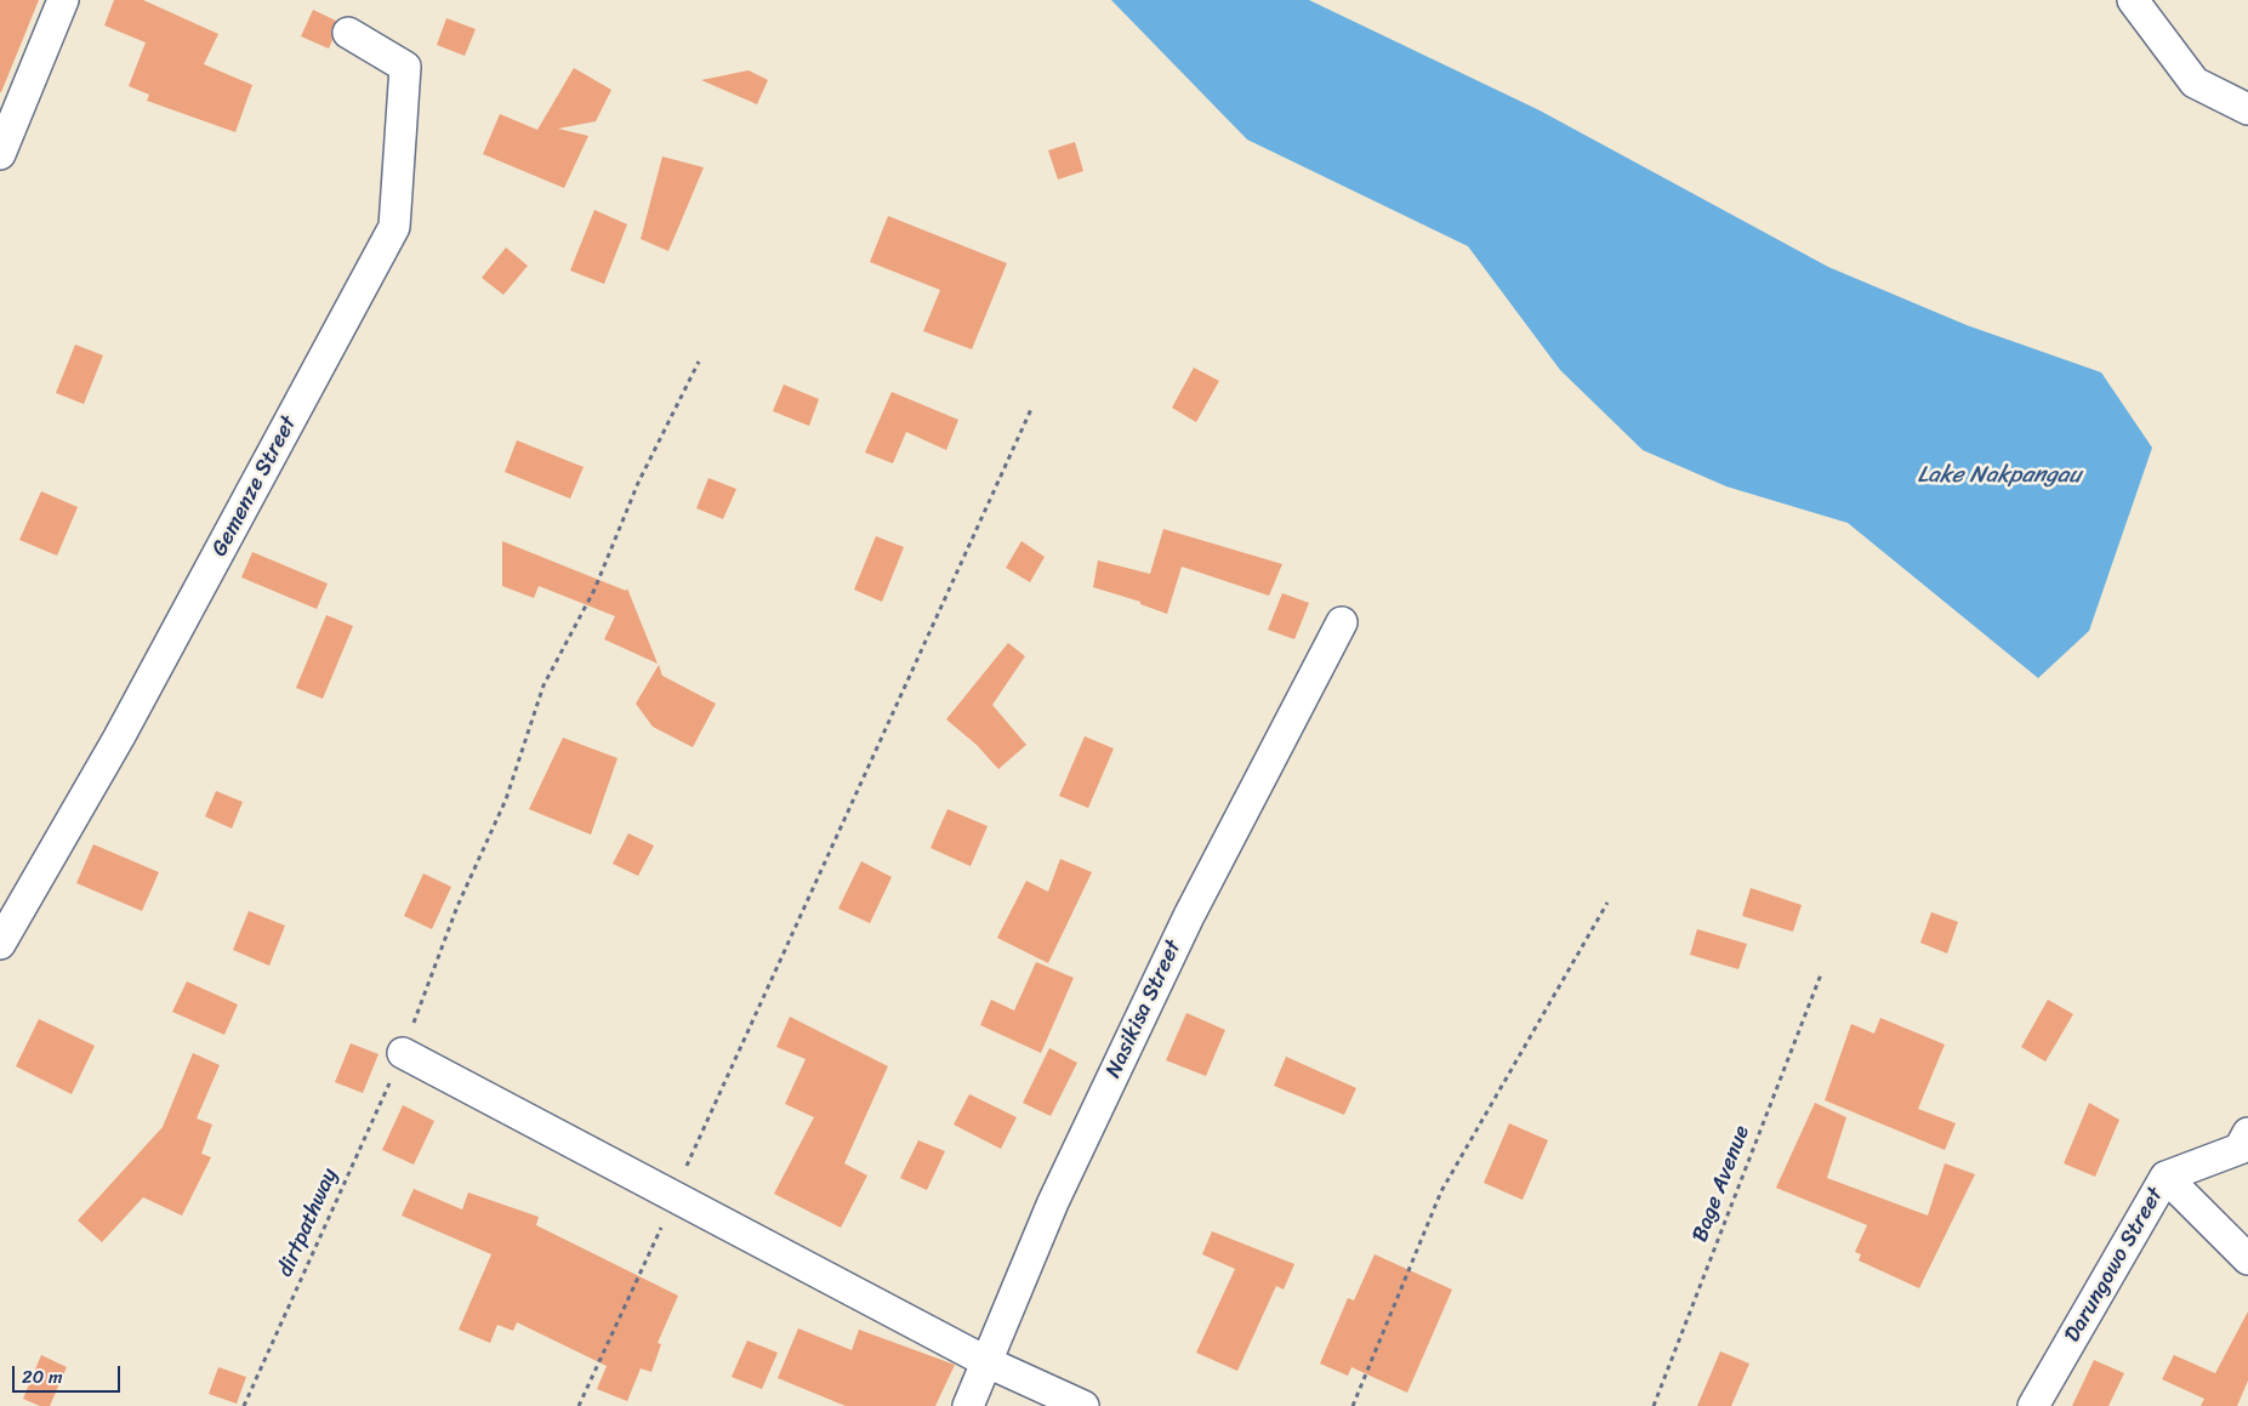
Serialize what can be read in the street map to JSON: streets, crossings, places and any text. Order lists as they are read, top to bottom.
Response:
{
  "streets": {
    "street": ["Gemenze Street", "Nasikisa Street", "Darungowo Street"],
    "path": ["Bage Avenue", "dirtpathway"]
  },
  "water": ["Lake Nakpangau"],
  "scale_bar": "20 m"
}
